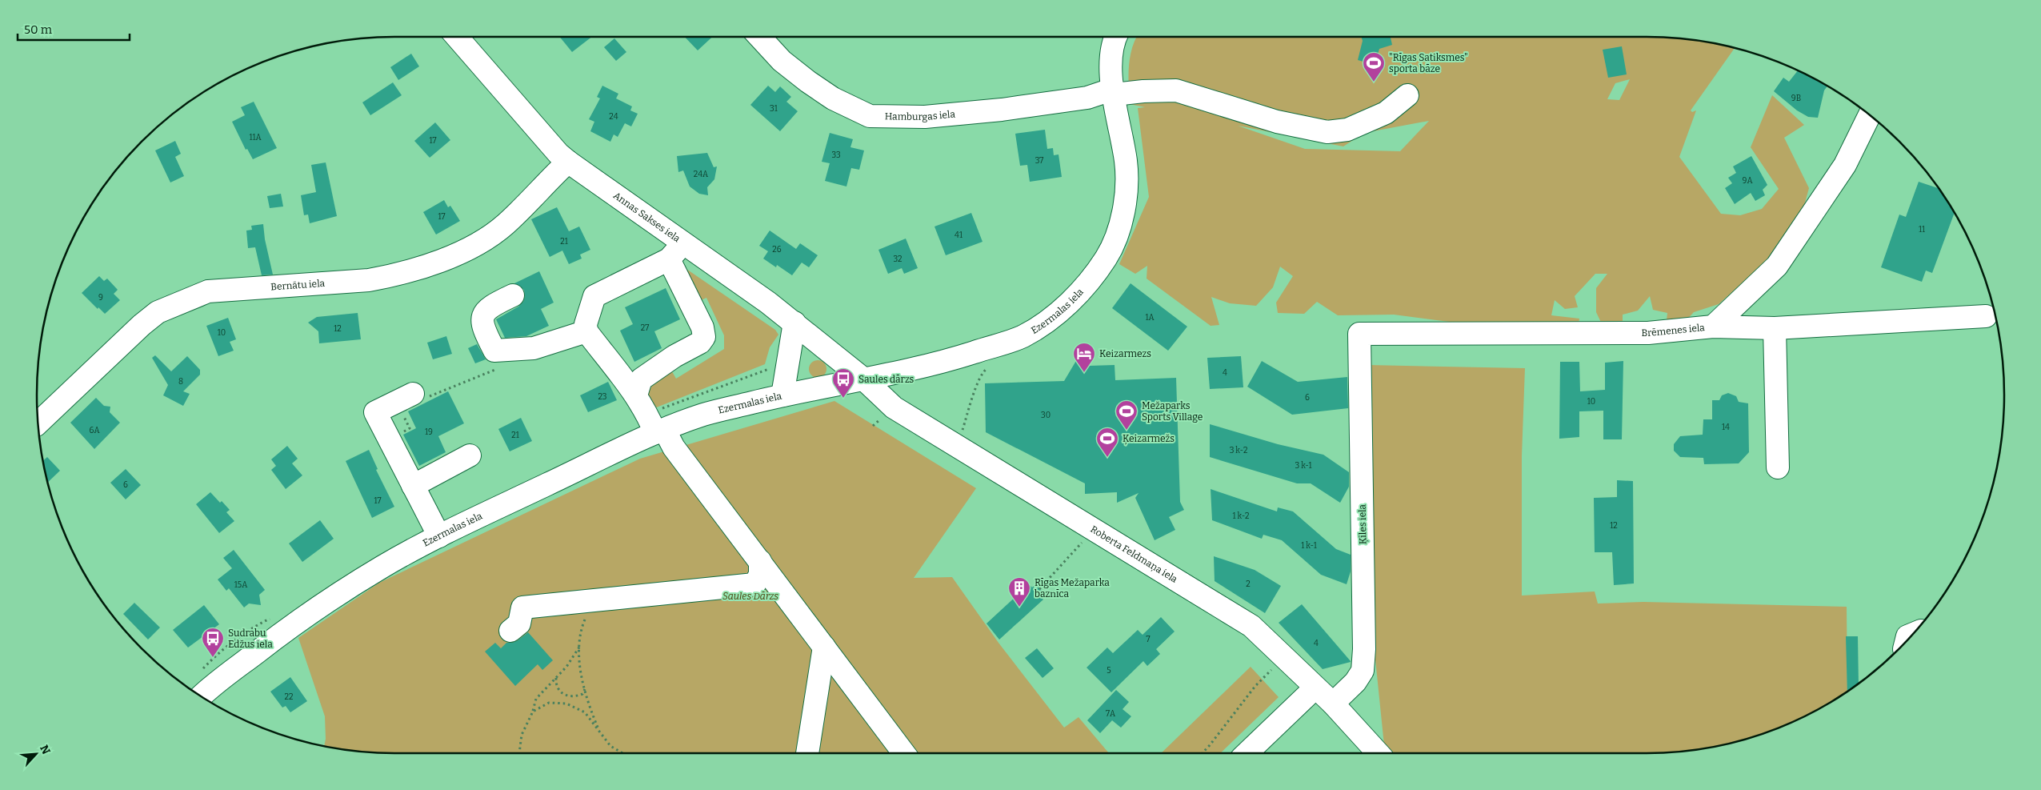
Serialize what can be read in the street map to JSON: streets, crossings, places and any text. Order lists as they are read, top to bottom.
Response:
{
  "streets": {
    "street": [
      "Hamburgas iela",
      "Annas Sakses iela",
      "Bernātu iela",
      "Ezermalas iela",
      "Brēmenes iela",
      "Ķīles iela",
      "Roberta Feldmaņa iela"
    ]
  },
  "crossings": [
    ["Hamburgas iela", "Ezermalas iela"],
    ["Annas Sakses iela", "Bernātu iela"],
    ["Annas Sakses iela", "Ezermalas iela"],
    ["Annas Sakses iela", "Roberta Feldmaņa iela"],
    ["Ezermalas iela", "Roberta Feldmaņa iela"],
    ["Brēmenes iela", "Ķīles iela"],
    ["Ķīles iela", "Roberta Feldmaņa iela"]
  ],
  "parks": ["Saules Dārzs"],
  "places": {
    "sports": ["\"Rīgas Satiksmes\" sporta bāze", "Mežaparks Sports Village", "Ķeizarmežs"],
    "hotel": ["Keizarmezs"],
    "bus stop": ["Saules dārzs", "Sudrabu Edžus iela"],
    "building": ["Rīgas Mežaparka baznīca"]
  },
  "house_numbers": [
    "9B",
    "31",
    "24",
    "11A",
    "17",
    "33",
    "37",
    "24A",
    "9A",
    "17",
    "11",
    "41",
    "21",
    "26",
    "32",
    "9",
    "1A",
    "27",
    "12",
    "10",
    "4",
    "8",
    "23",
    "6",
    "10",
    "30",
    "14",
    "6A",
    "19",
    "21",
    "3 k-2",
    "3 k-1",
    "6",
    "17",
    "1 k-2",
    "12",
    "1 k-1",
    "2",
    "15A",
    "7",
    "4",
    "5",
    "22",
    "7A"
  ],
  "scale_bar": "50 m",
  "north": "top right"
}
